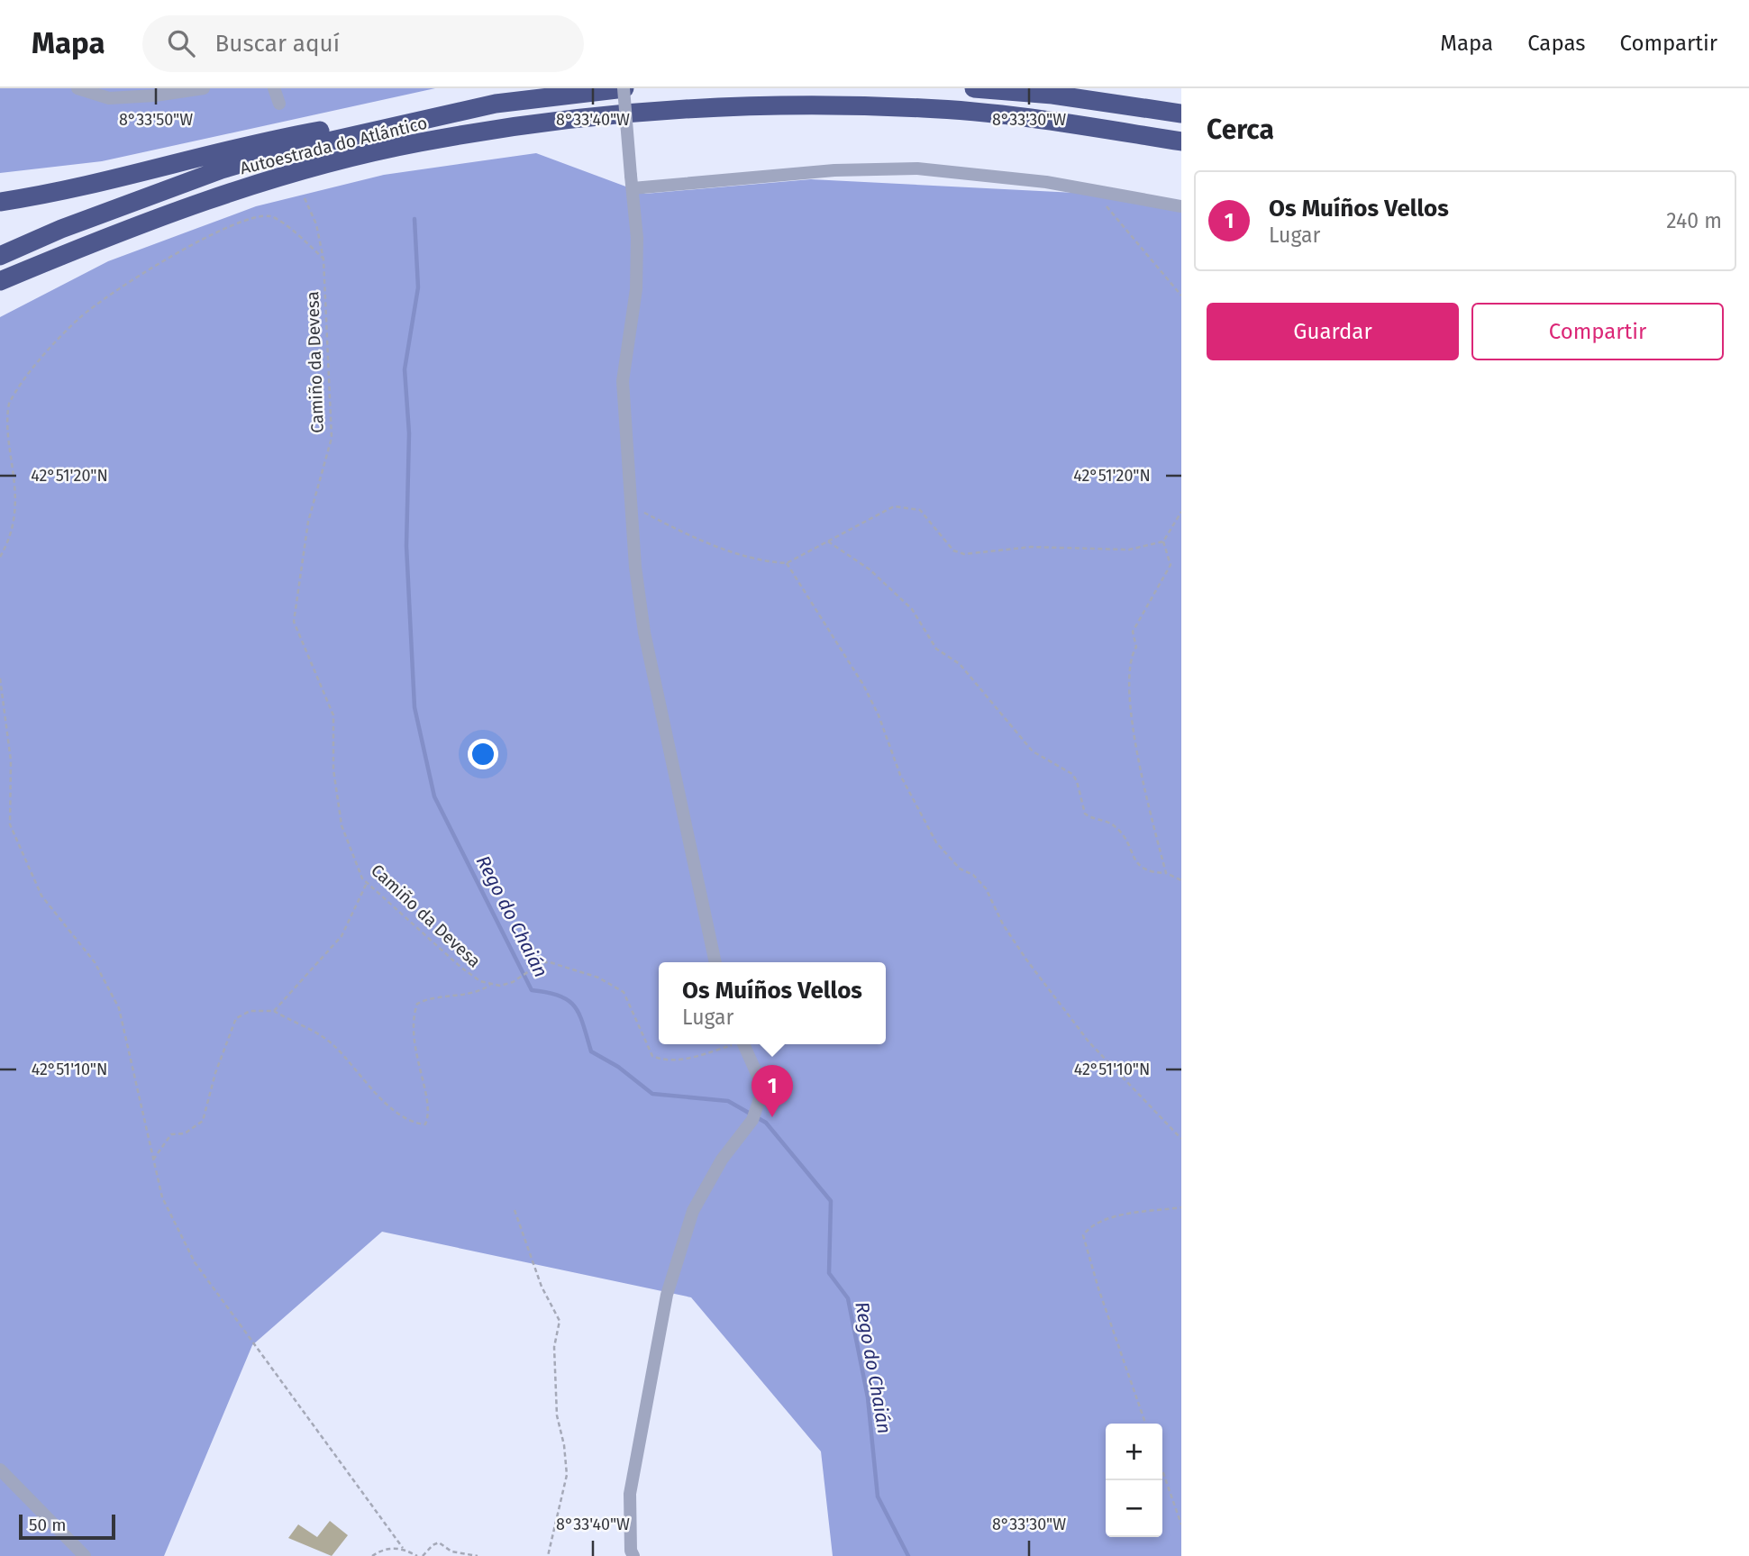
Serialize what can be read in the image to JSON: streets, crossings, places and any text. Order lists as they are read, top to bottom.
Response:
{
  "streets": {
    "highway": ["Autoestrada do Atlántico"],
    "path": ["Camiño da Devesa"]
  },
  "water": ["Rego do Chaián"],
  "scale_bar": "50 m",
  "page": {
    "header": "Mapa",
    "search": "Buscar aquí",
    "nav": ["Mapa", "Capas", "Compartir"],
    "heading": "Cerca",
    "list": [
      {
        "mark": "1",
        "name": "Os Muíños Vellos",
        "note": "Lugar",
        "value": "240 m"
      }
    ],
    "buttons": ["Guardar", "Compartir"],
    "popup": ["Os Muíños Vellos", "Lugar"],
    "pins": "1",
    "map_buttons": ["+", "−"],
    "scale": "50 m"
  },
  "coordinates": [
    "8°33'50\"W",
    "8°33'40\"W",
    "8°33'30\"W",
    "42°51'20\"N",
    "42°51'10\"N"
  ]
}
